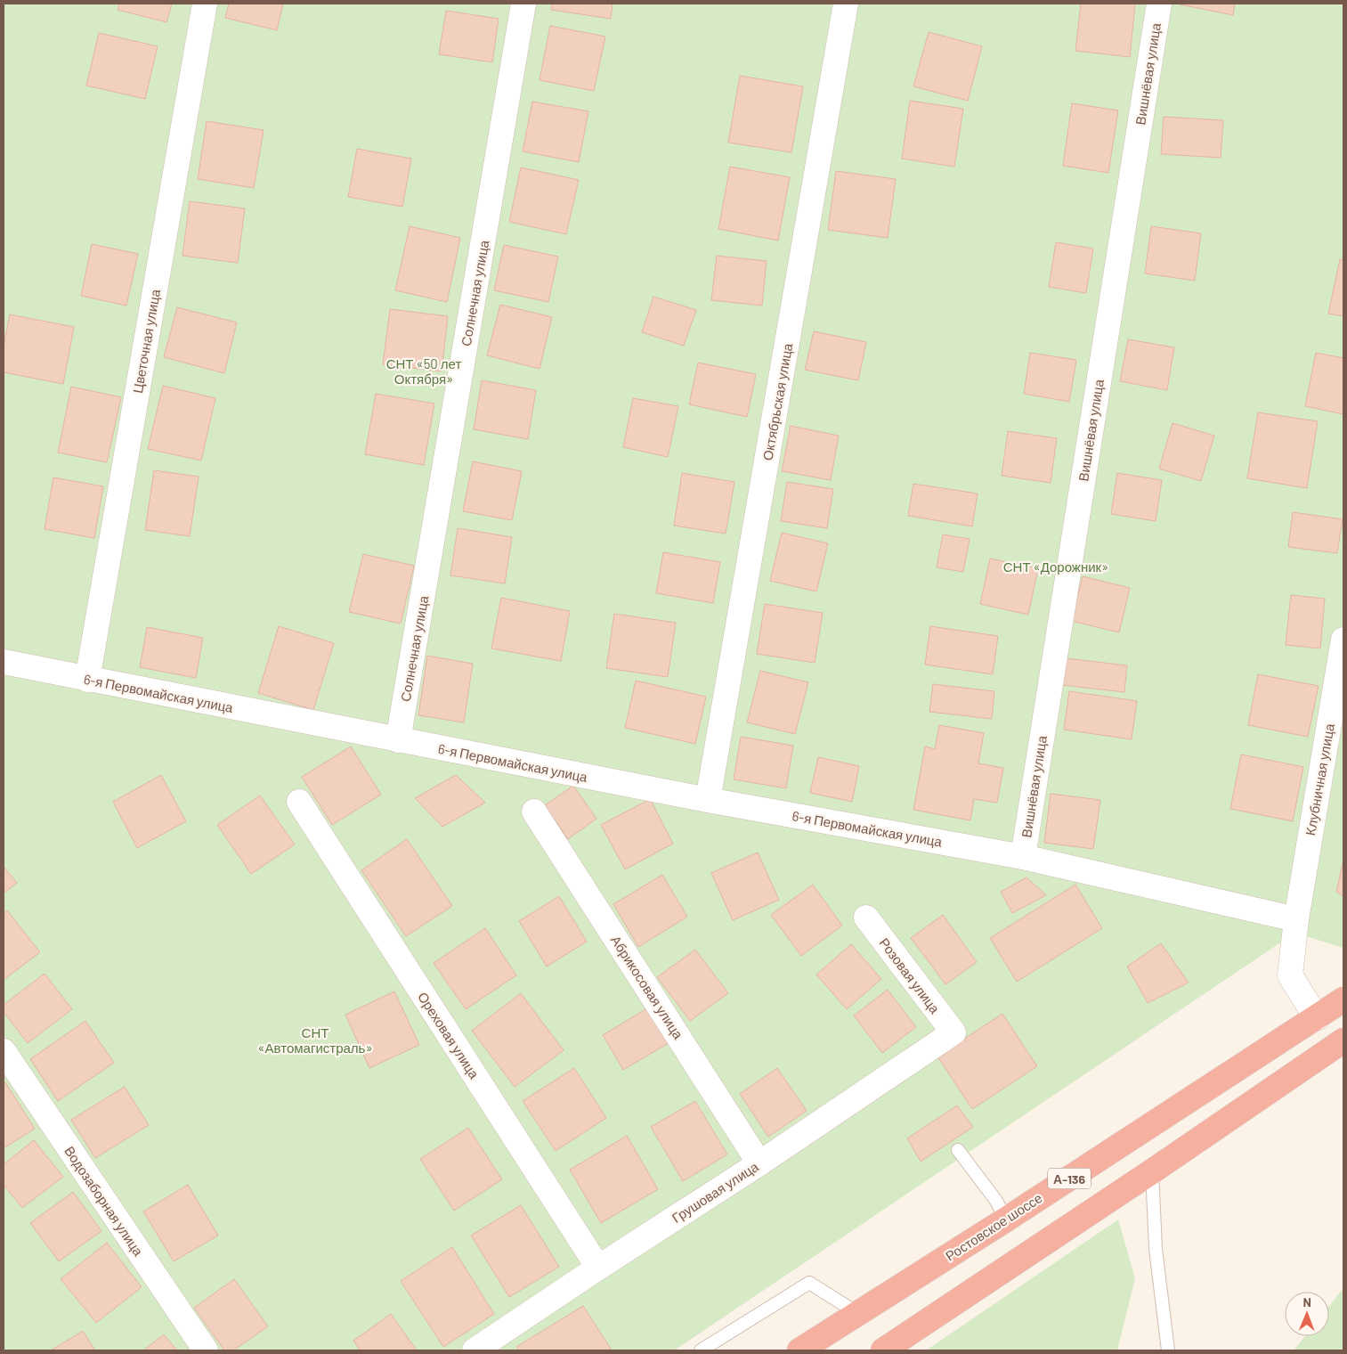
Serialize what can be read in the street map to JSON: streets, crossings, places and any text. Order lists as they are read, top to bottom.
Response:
{
  "streets": {
    "highway": ["А-136", "Ростовское шоссе"],
    "street": [
      "Вишнёвая улица",
      "Солнечная улица",
      "Цветочная улица",
      "Октябрьская улица",
      "6-я Первомайская улица",
      "Клубничная улица",
      "Розовая улица",
      "Абрикосовая улица",
      "Ореховая улица",
      "Грушовая улица",
      "Водозаборная улица"
    ]
  },
  "crossings": [
    ["Вишнёвая улица", "6-я Первомайская улица"],
    ["Солнечная улица", "6-я Первомайская улица"],
    ["Цветочная улица", "6-я Первомайская улица"],
    ["Октябрьская улица", "6-я Первомайская улица"],
    ["6-я Первомайская улица", "Клубничная улица"],
    ["Клубничная улица", "Ростовское шоссе"],
    ["Розовая улица", "Грушовая улица"],
    ["Абрикосовая улица", "Грушовая улица"],
    ["Ореховая улица", "Грушовая улица"]
  ],
  "parks": ["СНТ «50 лет Октября»", "СНТ «Дорожник»", "СНТ «Автомагистраль»"],
  "north": "top"
}
